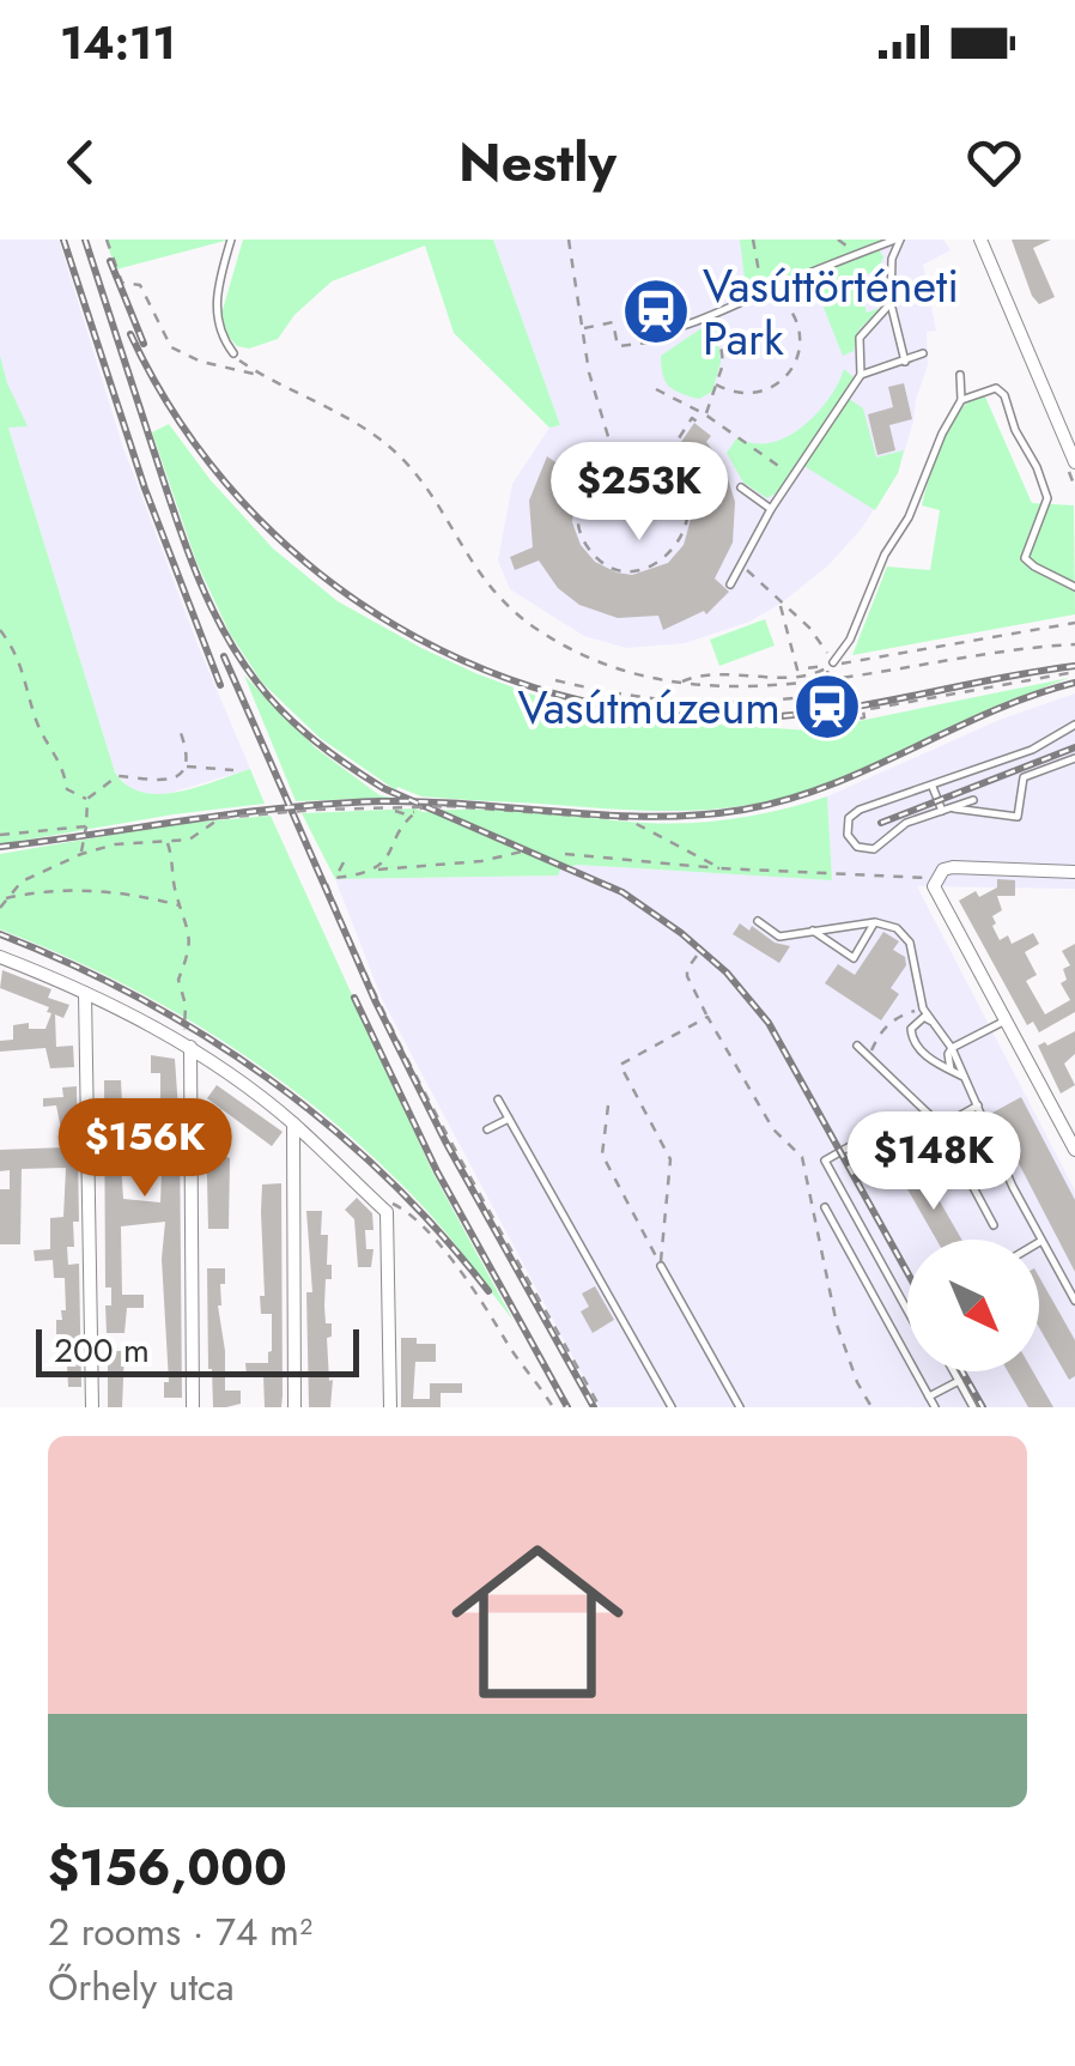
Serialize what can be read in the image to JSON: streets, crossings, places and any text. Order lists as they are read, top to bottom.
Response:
{
  "places": {
    "station": ["Vasúttörténeti Park", "Vasútmúzeum"]
  },
  "scale_bar": "200 m",
  "north": "bottom right",
  "page": {
    "status": "14:11",
    "header": "Nestly",
    "price": ["$253K", "$156K", "$148K"],
    "scale": "200 m",
    "list": [
      {
        "name": "$156,000",
        "note": "2 rooms · 74 m² · Őrhely utca"
      }
    ]
  }
}
